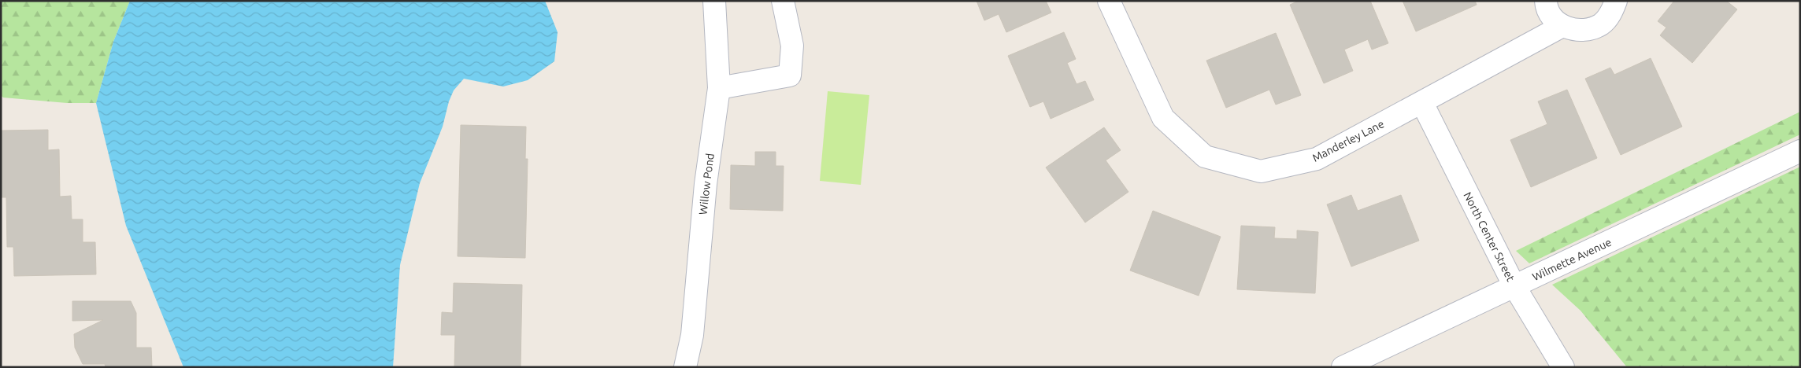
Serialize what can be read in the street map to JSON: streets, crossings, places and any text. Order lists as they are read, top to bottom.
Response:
{
  "streets": {
    "street": [
      "Manderley Lane",
      "Willow Pond",
      "North Center Street",
      "Wilmette Avenue"
    ]
  },
  "crossings": [
    ["Manderley Lane", "North Center Street"],
    ["North Center Street", "Wilmette Avenue"]
  ]
}
